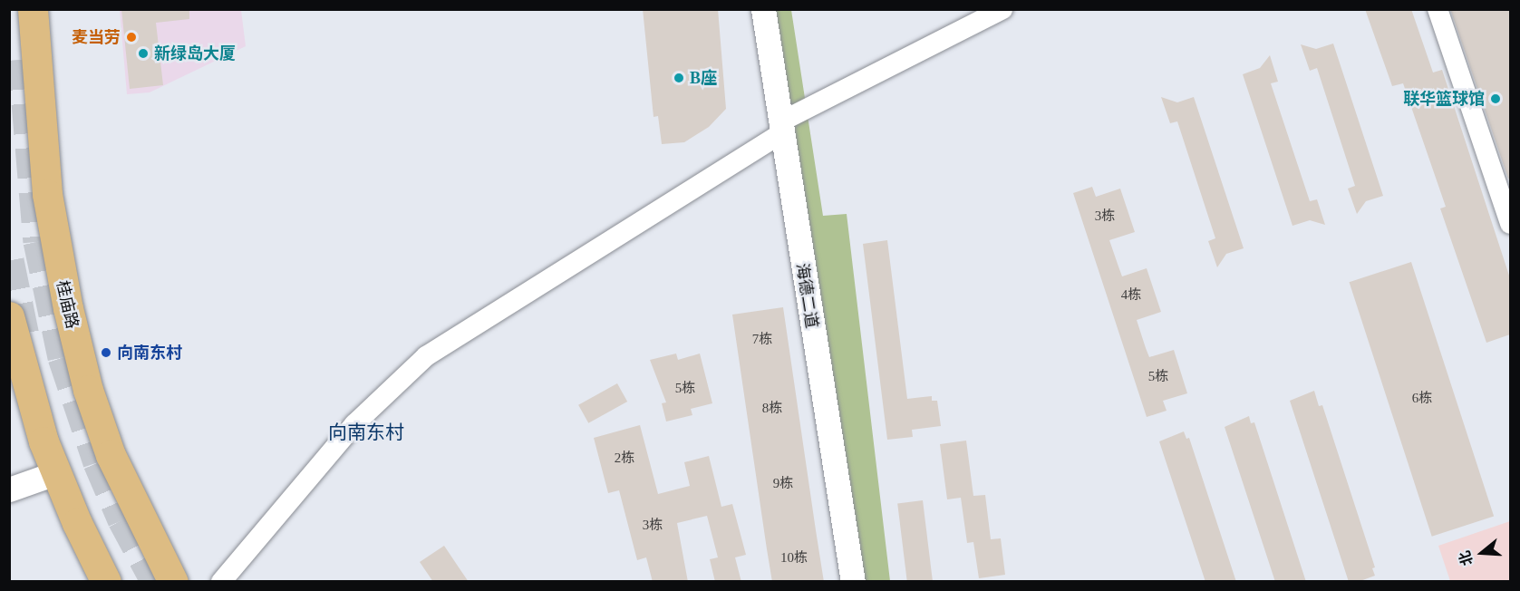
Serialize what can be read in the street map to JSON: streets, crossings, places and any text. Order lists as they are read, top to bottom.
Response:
{
  "streets": {
    "main road": ["桂庙路"],
    "street": ["海德二道"]
  },
  "districts": ["向南东村"],
  "places": [
    "麦当劳",
    "新绿岛大厦",
    "B座",
    "联华篮球馆",
    "向南东村"
  ],
  "house_numbers": [
    "3栋",
    "4栋",
    "7栋",
    "5栋",
    "5栋",
    "6栋",
    "8栋",
    "2栋",
    "9栋",
    "3栋",
    "10栋"
  ],
  "north": "left"
}
